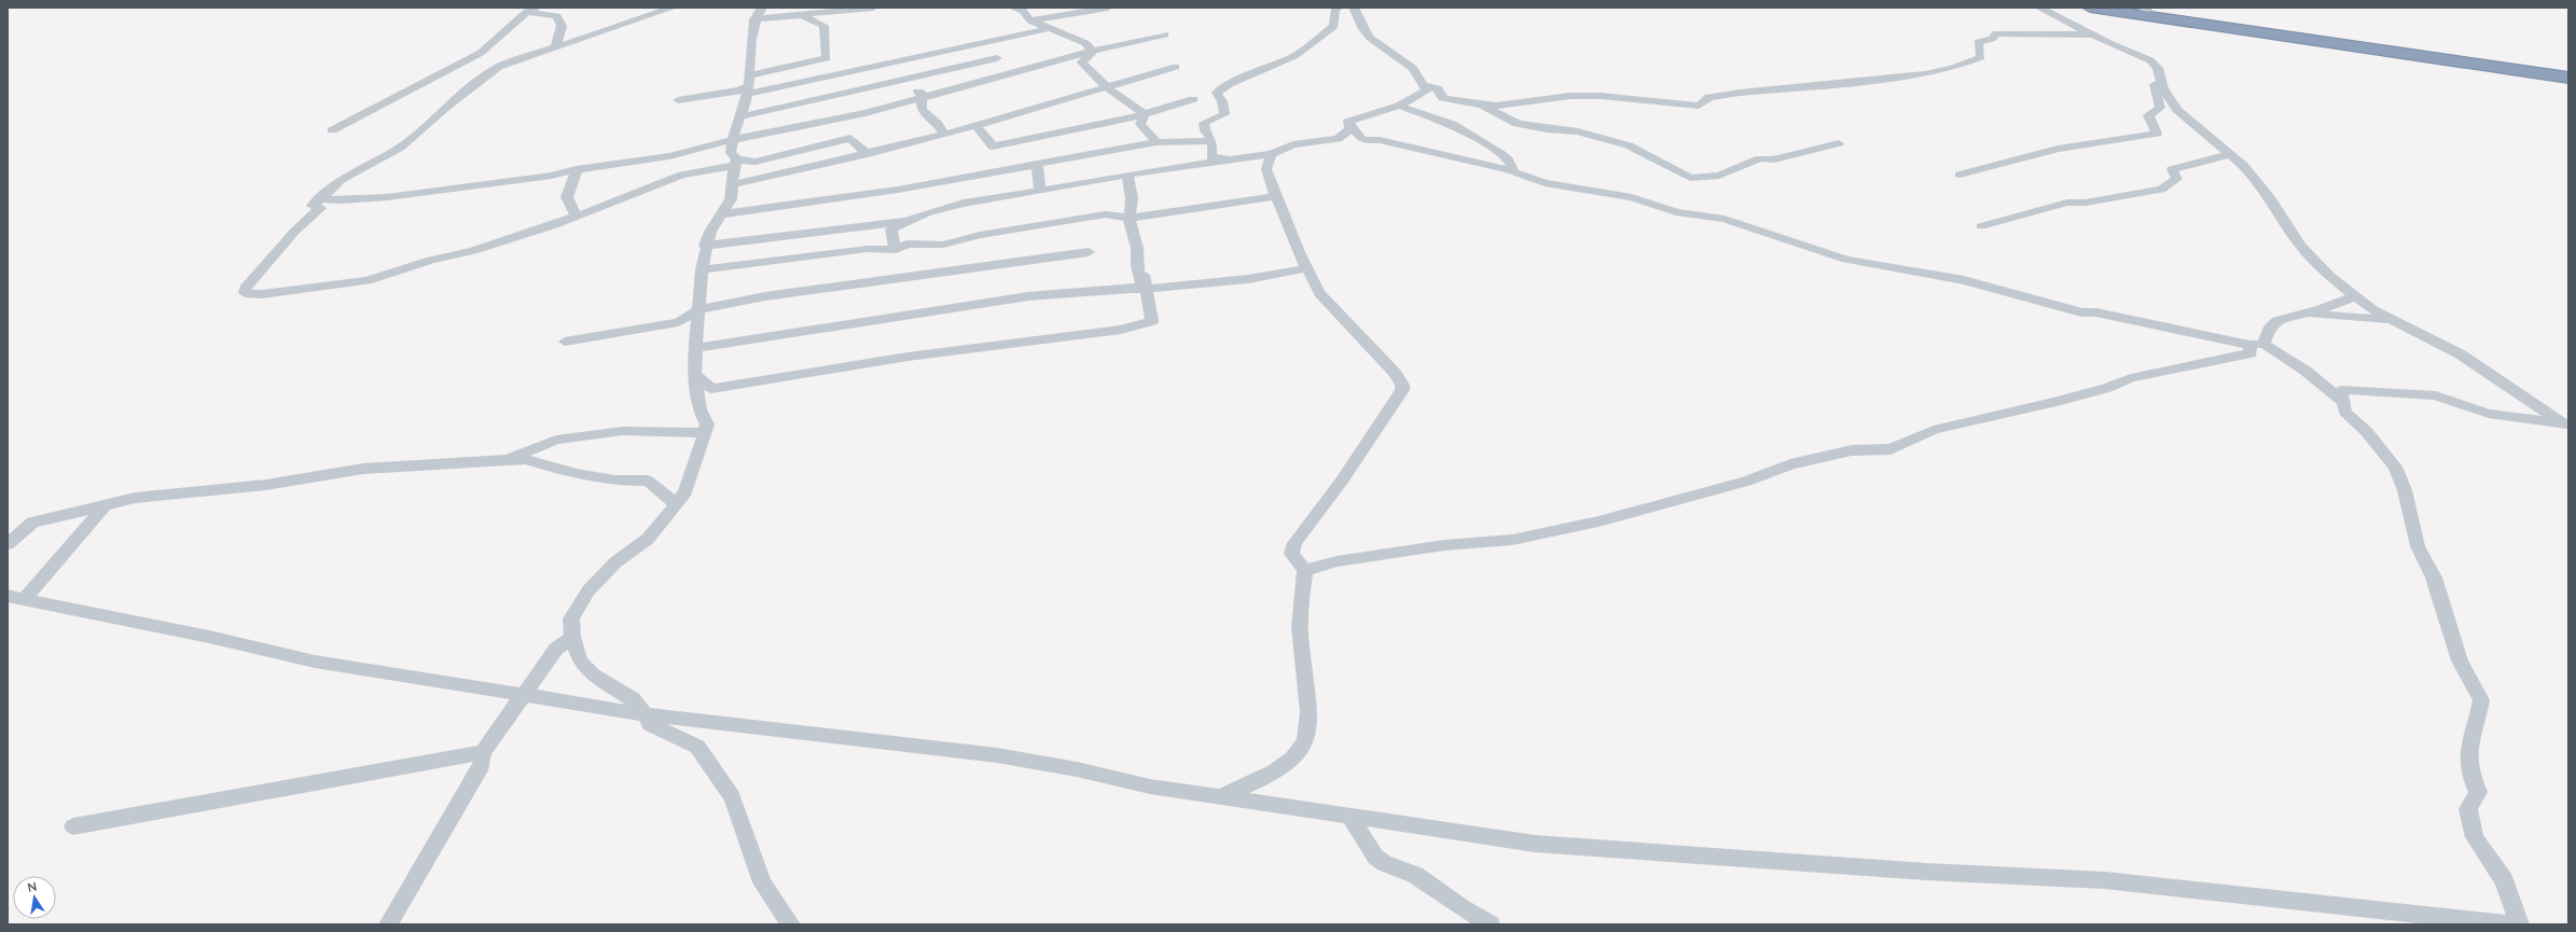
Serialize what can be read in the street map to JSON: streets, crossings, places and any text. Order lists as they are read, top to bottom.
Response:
{
  "north": "top"
}
